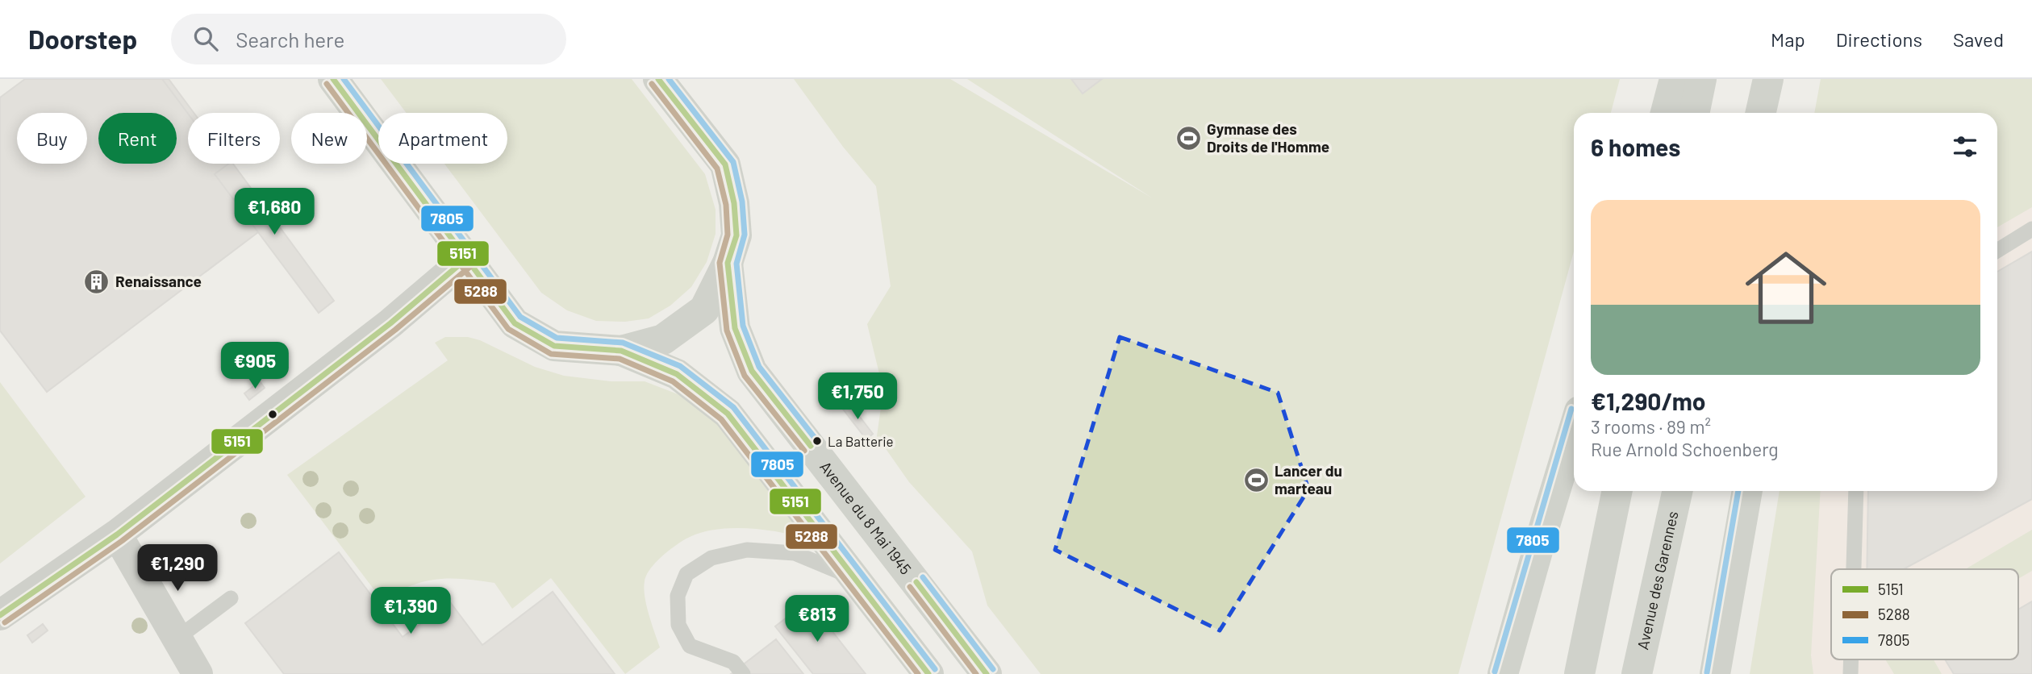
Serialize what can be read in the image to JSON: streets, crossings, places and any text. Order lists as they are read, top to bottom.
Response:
{
  "streets": {
    "main road": ["Avenue du 8 Mai 1945", "Avenue des Garennes"]
  },
  "places": {
    "sports": ["Gymnase des Droits de l'Homme", "Lancer du marteau"],
    "building": ["Renaissance"],
    "other": ["La Batterie"]
  },
  "lines": ["transit line 5151", "transit line 7805", "transit line 5288"],
  "legend": ["5151", "5288", "7805"],
  "page": {
    "header": "Doorstep",
    "search": "Search here",
    "nav": ["Map", "Directions", "Saved"],
    "chip": [
      "Buy",
      "Rent",
      "Filters",
      "New",
      "Apartment"
    ],
    "heading": "6 homes",
    "list": [
      {
        "name": "€1,290/mo",
        "note": "3 rooms · 89 m² · Rue Arnold Schoenberg"
      }
    ],
    "price": [
      "€1,680",
      "€905",
      "€1,750",
      "€1,290",
      "€1,390",
      "€813"
    ]
  }
}
